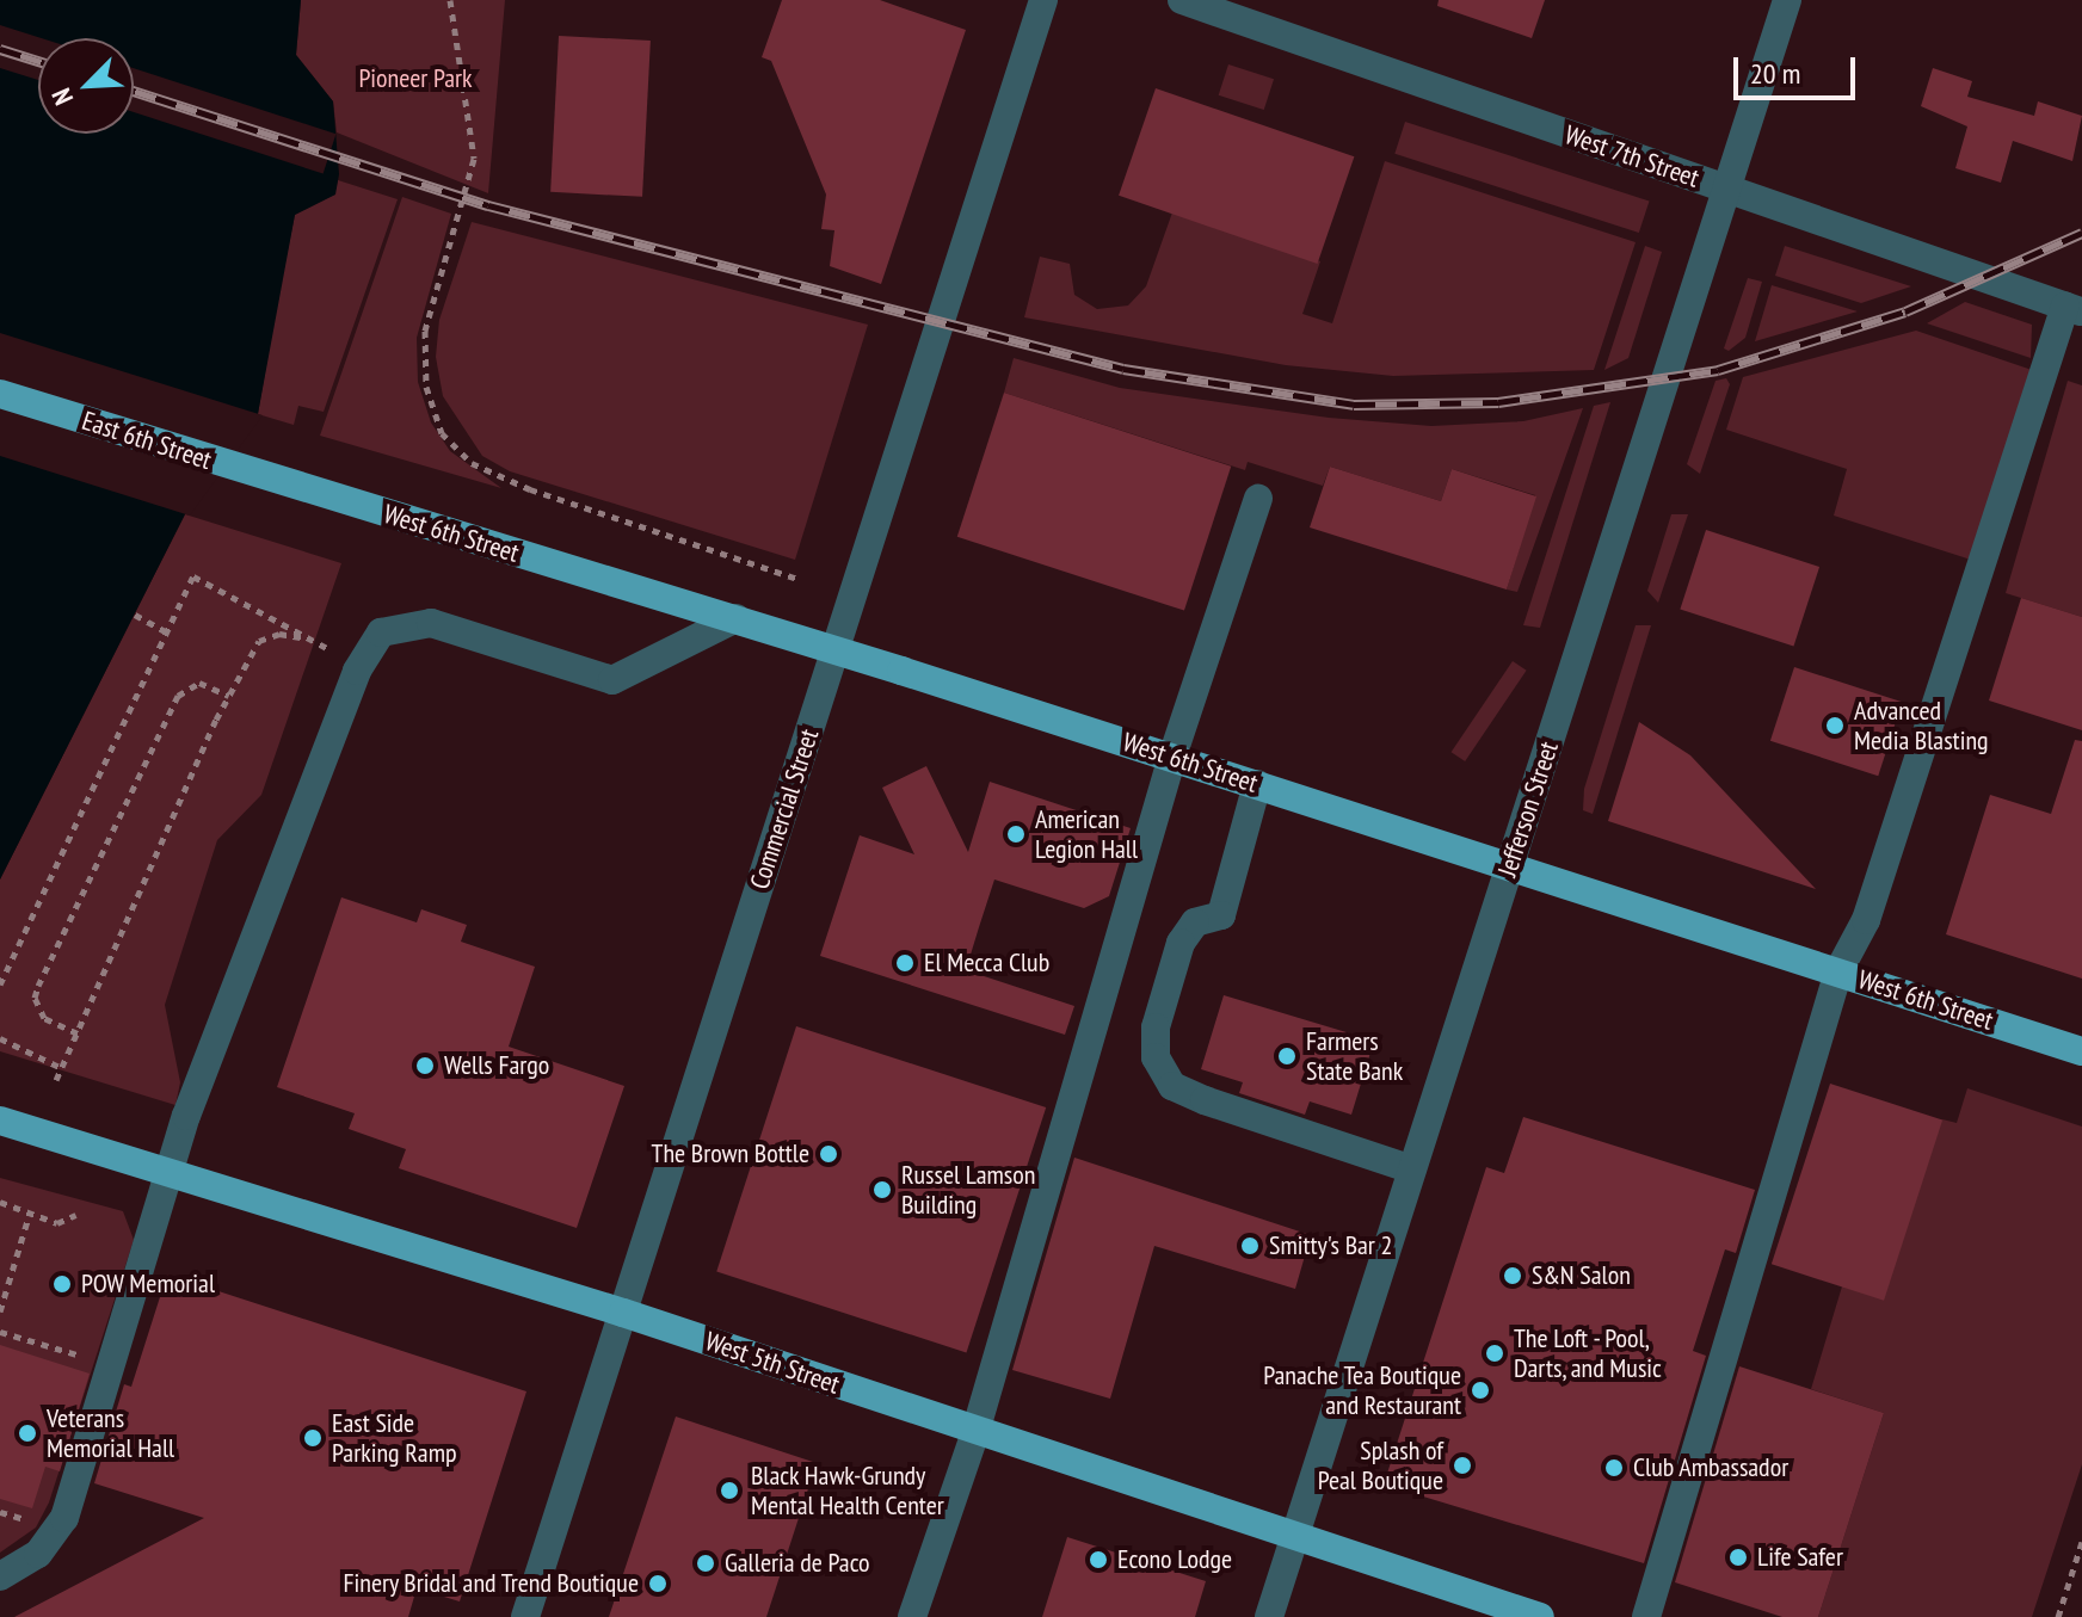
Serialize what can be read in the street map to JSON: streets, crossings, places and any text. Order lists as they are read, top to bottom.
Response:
{
  "streets": {
    "main road": ["East 6th Street", "West 6th Street", "West 5th Street"],
    "street": ["West 7th Street", "Commercial Street", "Jefferson Street"]
  },
  "crossings": [
    ["West 7th Street", "Jefferson Street"],
    ["East 6th Street", "West 6th Street"],
    ["West 6th Street", "Commercial Street"],
    ["West 6th Street", "Jefferson Street"],
    ["Commercial Street", "West 5th Street"],
    ["Jefferson Street", "West 5th Street"]
  ],
  "parks": ["Pioneer Park"],
  "places": [
    "Advanced Media Blasting",
    "American Legion Hall",
    "El Mecca Club",
    "Farmers State Bank",
    "Wells Fargo",
    "The Brown Bottle",
    "Russel Lamson Building",
    "Smitty's Bar 2",
    "S&N Salon",
    "POW Memorial",
    "The Loft - Pool, Darts, and Music",
    "Panache Tea Boutique and Restaurant",
    "Veterans Memorial Hall",
    "East Side Parking Ramp",
    "Splash of Peal Boutique",
    "Club Ambassador",
    "Black Hawk-Grundy Mental Health Center",
    "Life Safer",
    "Econo Lodge",
    "Galleria de Paco",
    "Finery Bridal and Trend Boutique"
  ],
  "scale_bar": "20 m",
  "north": "bottom left"
}
